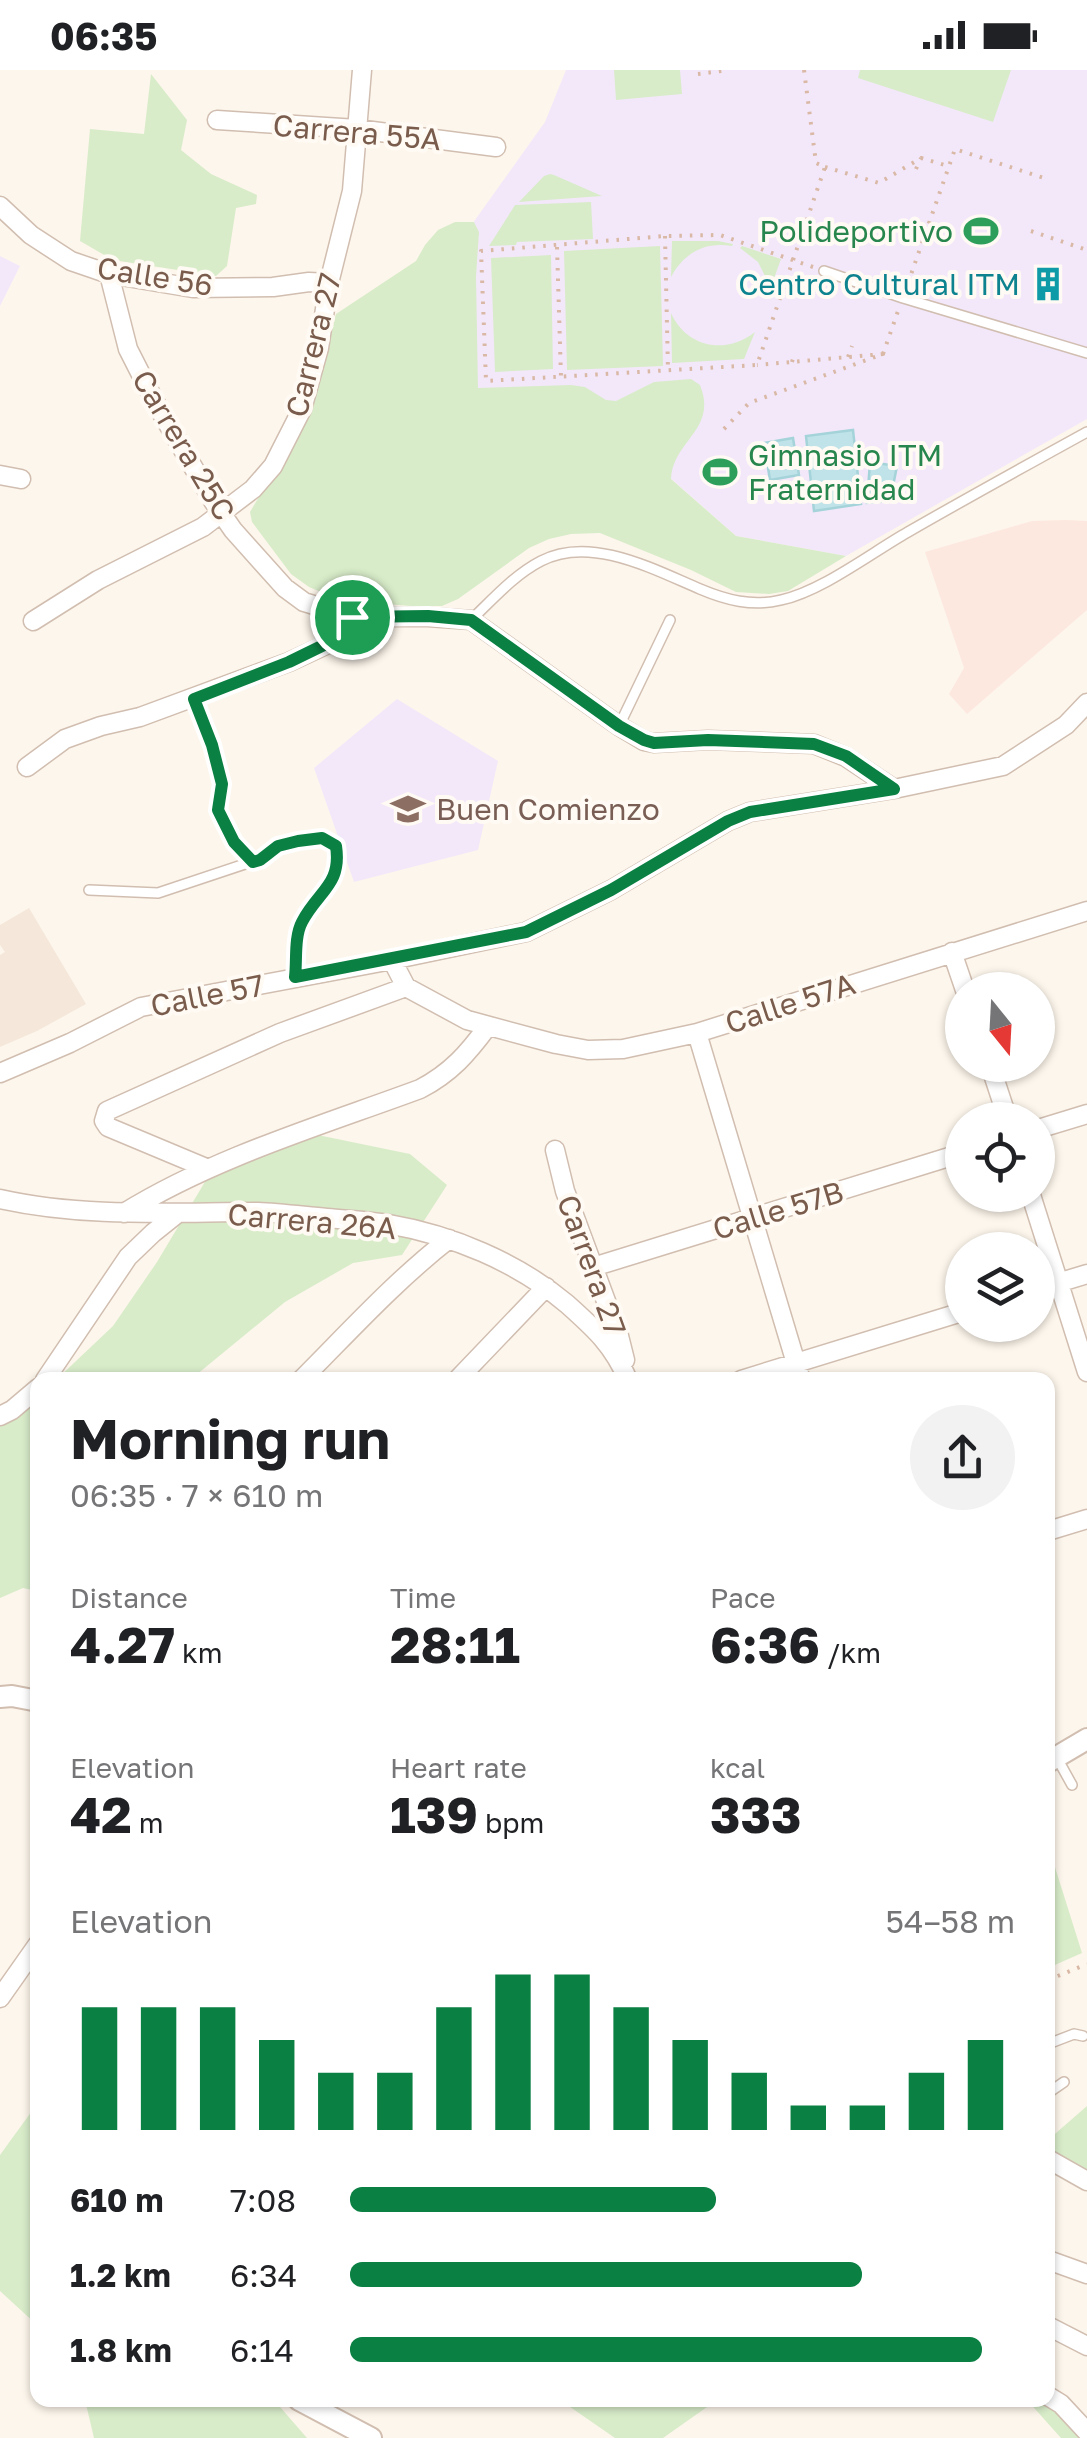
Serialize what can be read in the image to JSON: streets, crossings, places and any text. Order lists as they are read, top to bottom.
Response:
{
  "streets": {
    "street": [
      "Carrera 55A",
      "Calle 56",
      "Carrera 27",
      "Carrera 25C",
      "Calle 57",
      "Calle 57A",
      "Calle 57B",
      "Carrera 26A"
    ]
  },
  "crossings": [
    ["Carrera 55A", "Carrera 27"],
    ["Calle 56", "Carrera 27"],
    ["Calle 56", "Carrera 25C"],
    ["Carrera 27", "Carrera 25C"],
    ["Carrera 27", "Calle 57B"],
    ["Calle 57", "Calle 57A"]
  ],
  "places": {
    "sports": ["Polideportivo", "Gimnasio ITM Fraternidad"],
    "building": ["Centro Cultural ITM"],
    "school or university": ["Buen Comienzo"]
  },
  "north": "bottom",
  "page": {
    "status": "06:35",
    "heading": ["Morning run", "06:35 · 7 × 610 m"],
    "stats": [
      ["Distance", "4.27 km"],
      ["Time", "28:11"],
      ["Pace", "6:36 /km"],
      ["Elevation", "42 m"],
      ["Heart rate", "139 bpm"],
      ["kcal", "333"]
    ],
    "chart": ["Elevation", "54–58 m"],
    "list": [
      {
        "name": "610 m",
        "note": "7:08"
      },
      {
        "name": "1.2 km",
        "note": "6:34"
      },
      {
        "name": "1.8 km",
        "note": "6:14"
      }
    ]
  }
}
